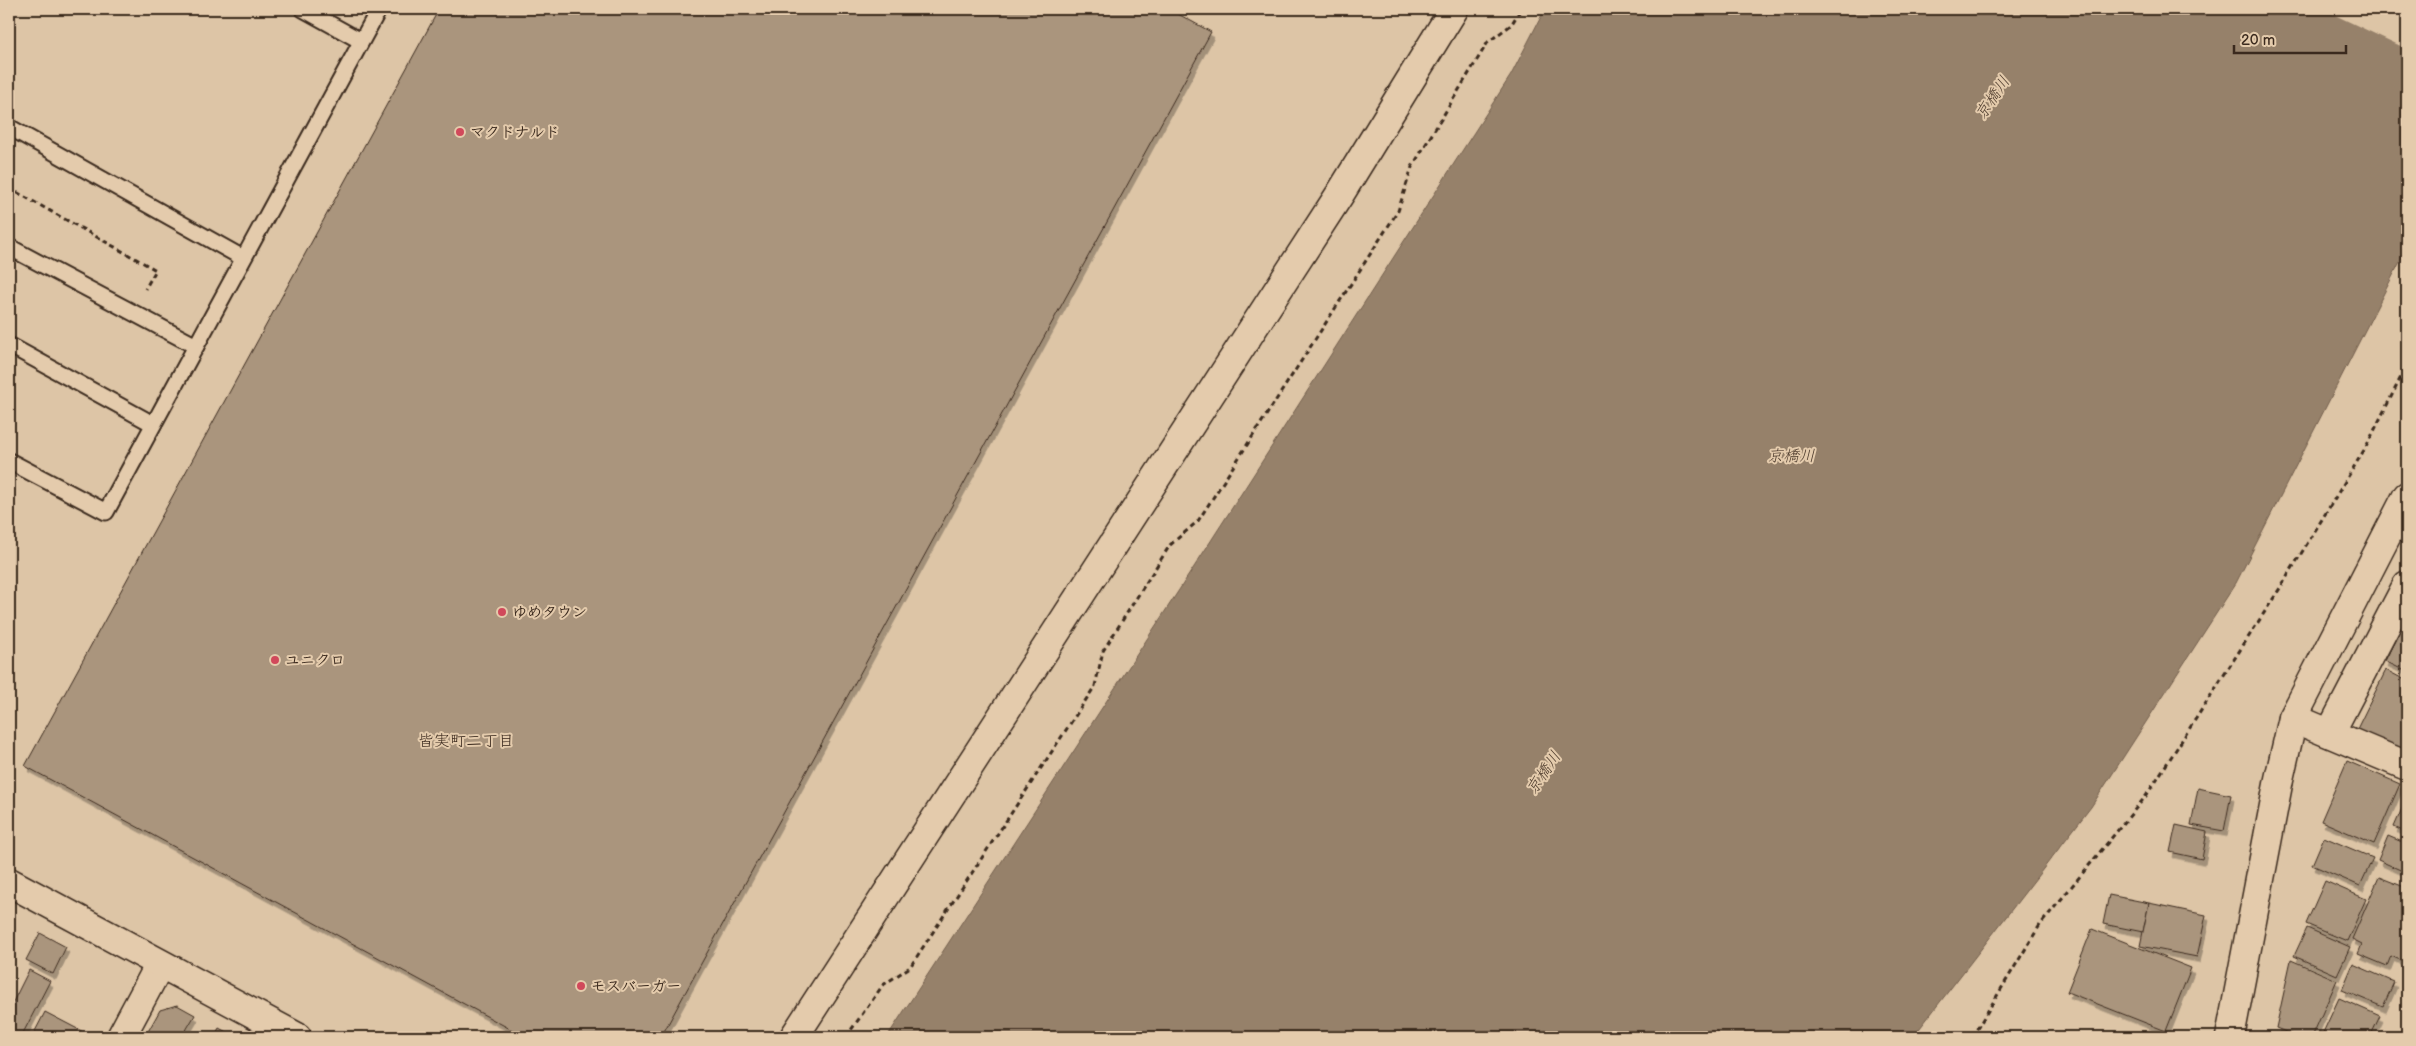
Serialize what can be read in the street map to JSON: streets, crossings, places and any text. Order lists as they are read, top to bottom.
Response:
{
  "districts": ["皆実町二丁目"],
  "water": ["京橋川"],
  "places": [
    "マクドナルド",
    "ゆめタウン",
    "ユニクロ",
    "モスバーガー"
  ],
  "scale_bar": "20 m"
}
